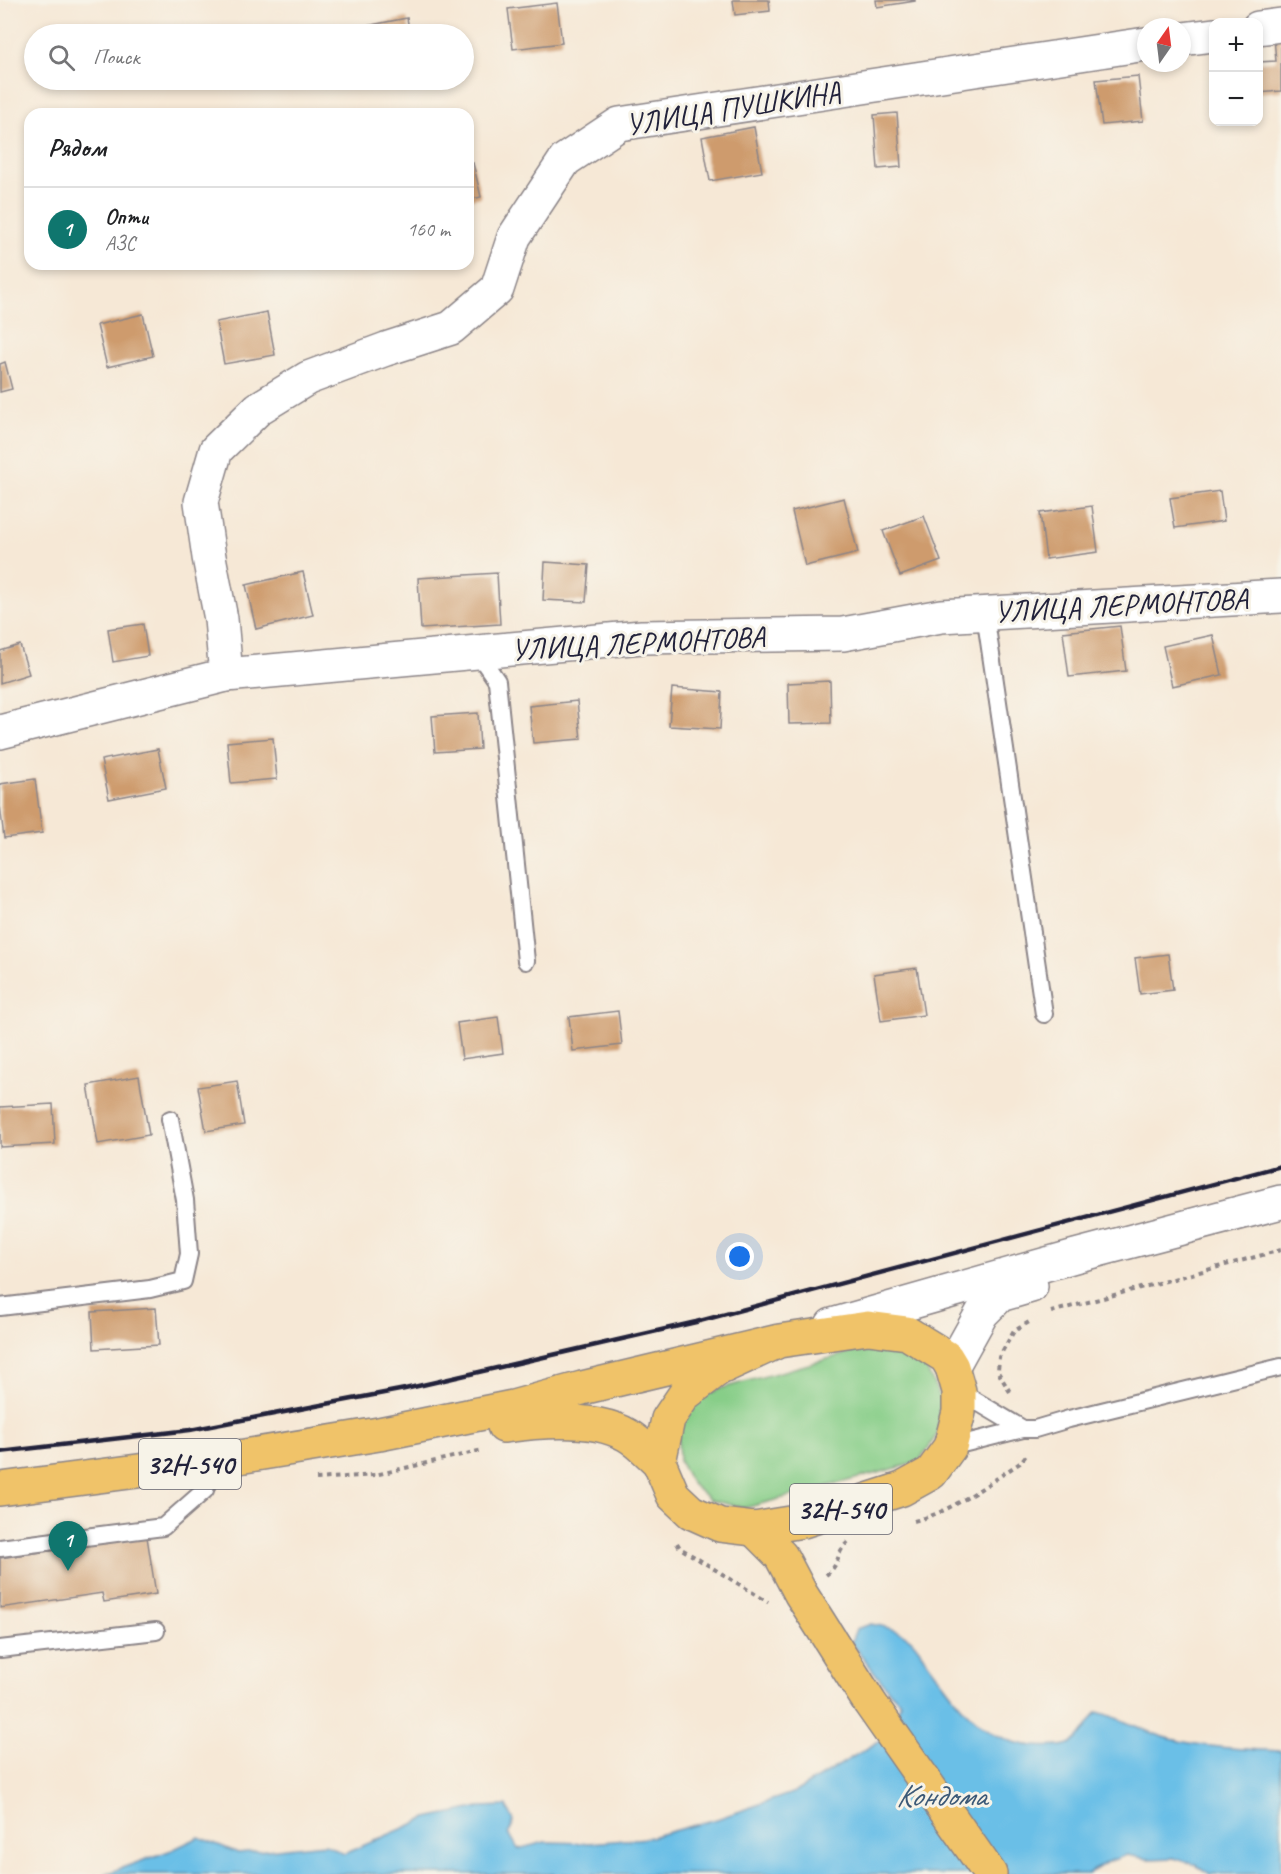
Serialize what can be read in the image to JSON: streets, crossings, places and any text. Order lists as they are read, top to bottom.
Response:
{
  "streets": {
    "main road": ["32Н-540"],
    "street": ["УЛИЦА ПУШКИНА", "УЛИЦА ЛЕРМОНТОВА"]
  },
  "crossings": [
    ["УЛИЦА ПУШКИНА", "УЛИЦА ЛЕРМОНТОВА"]
  ],
  "water": ["Кондома"],
  "north": "top",
  "page": {
    "map_buttons": ["+", "−"],
    "search": "Поиск",
    "heading": "Рядом",
    "list": [
      {
        "mark": "1",
        "name": "Опти",
        "note": "АЗС",
        "value": "160 m"
      }
    ],
    "pins": "1"
  }
}
